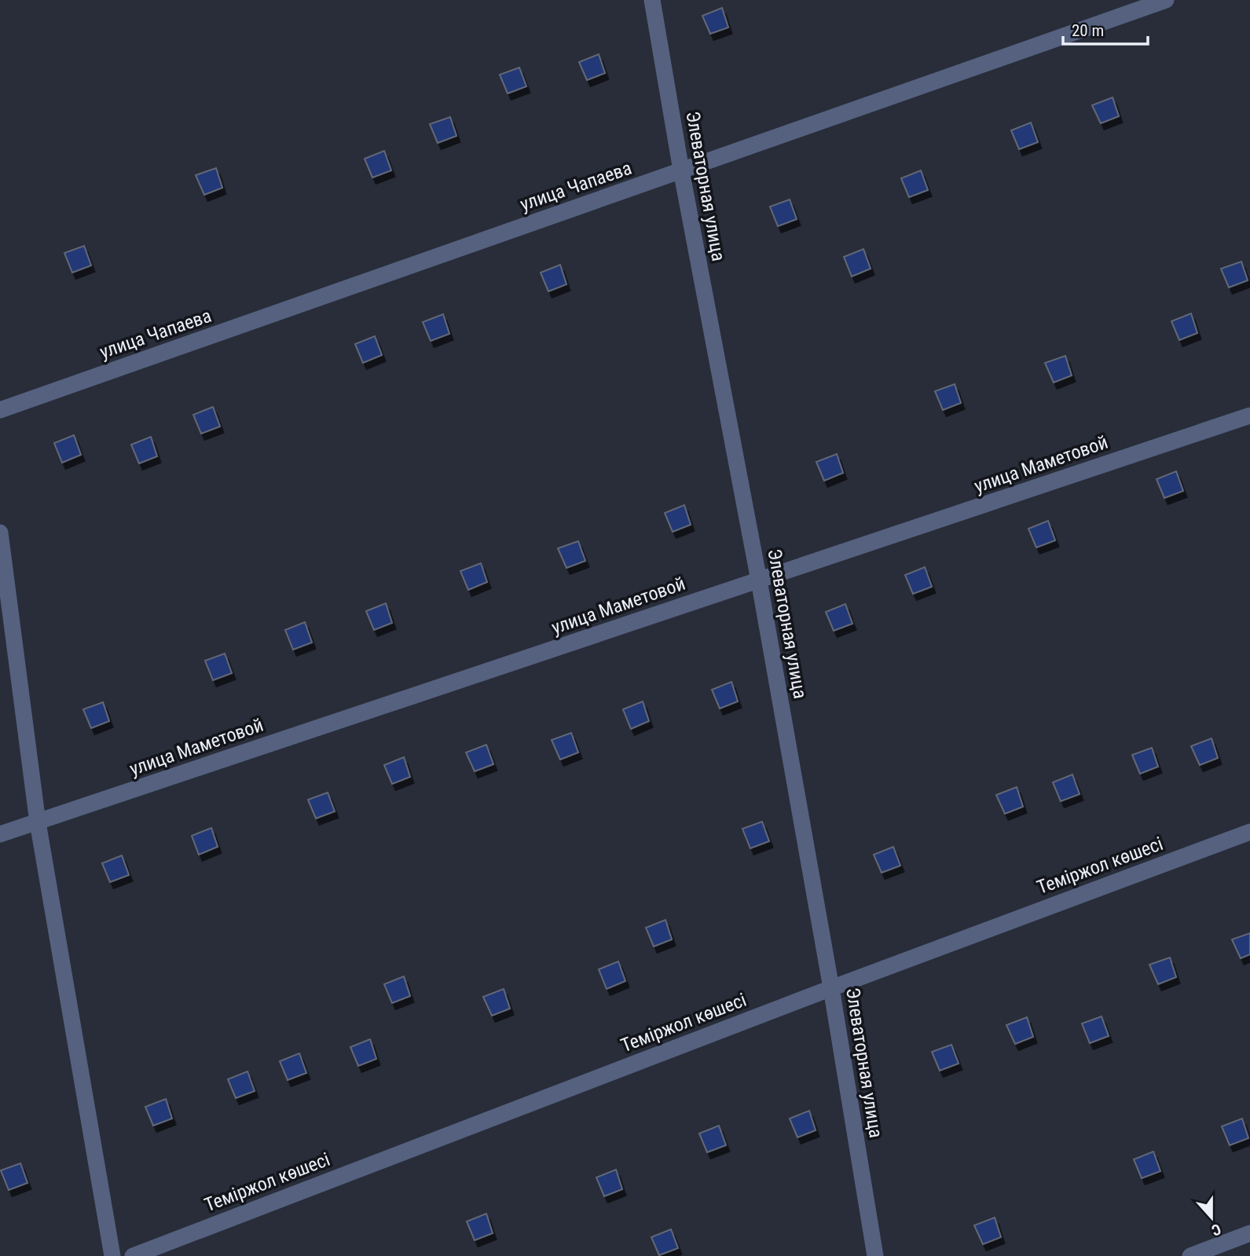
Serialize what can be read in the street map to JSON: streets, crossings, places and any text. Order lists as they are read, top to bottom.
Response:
{
  "streets": {
    "street": [
      "улица Чапаева",
      "Элеваторная улица",
      "улица Маметовой",
      "Теміржол көшесі"
    ]
  },
  "crossings": [
    ["улица Чапаева", "Элеваторная улица"],
    ["Элеваторная улица", "улица Маметовой"],
    ["Элеваторная улица", "Теміржол көшесі"]
  ],
  "scale_bar": "20 m",
  "north": "bottom"
}
